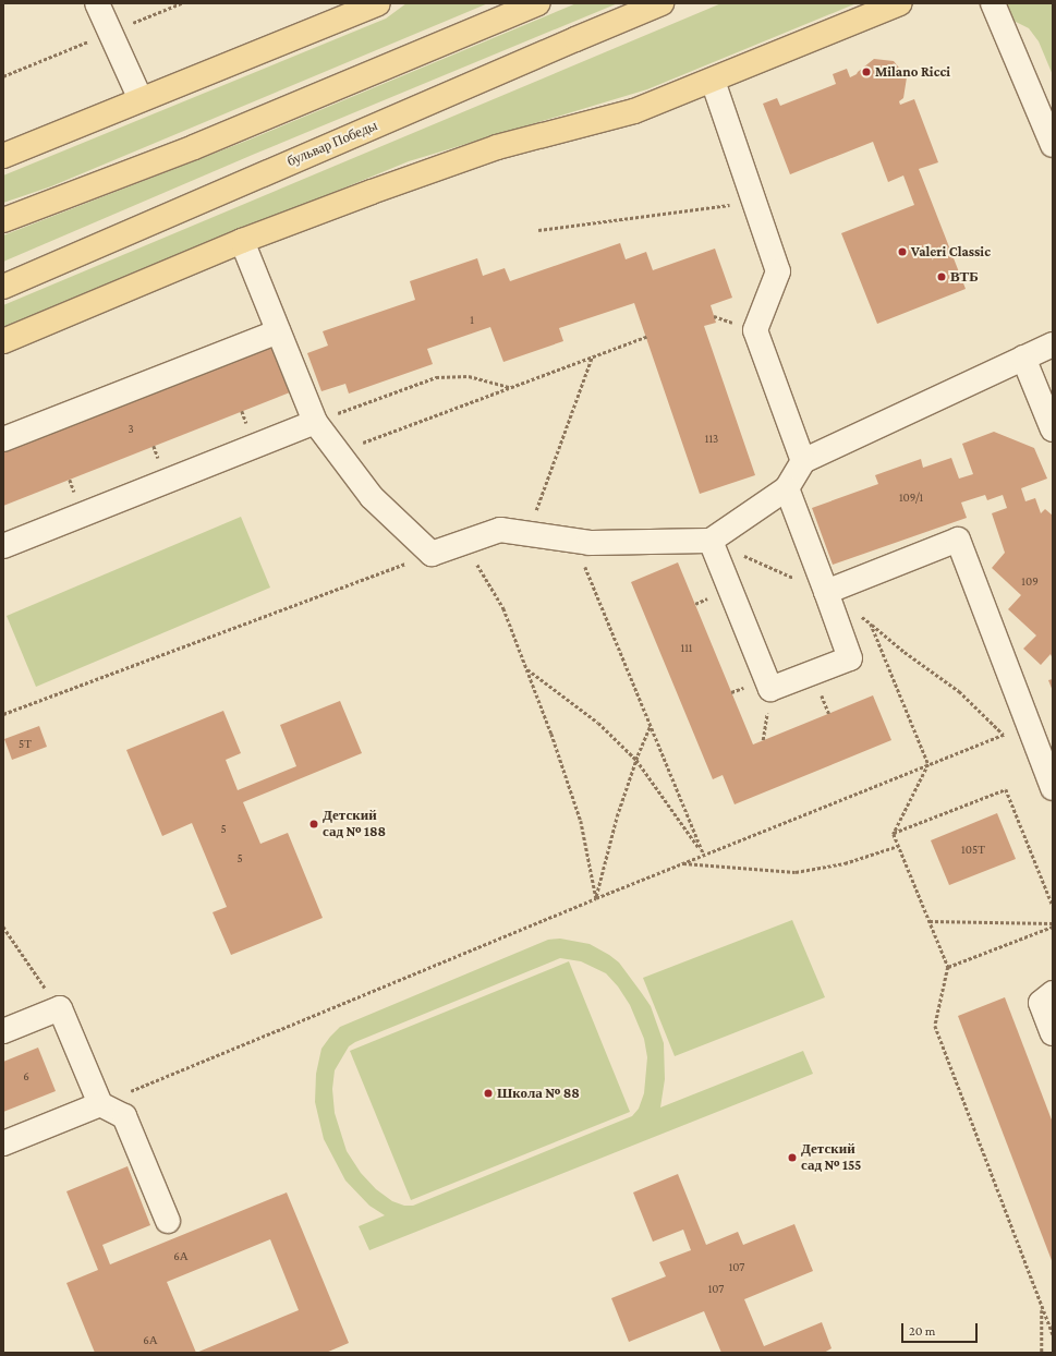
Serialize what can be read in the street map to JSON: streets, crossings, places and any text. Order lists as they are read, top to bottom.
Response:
{
  "streets": {
    "main road": ["бульвар Победы"]
  },
  "places": [
    "Milano Ricci",
    "Valeri Classic",
    "ВТБ",
    "Детский сад № 188",
    "Школа № 88",
    "Детский сад № 155"
  ],
  "house_numbers": [
    "1",
    "3",
    "113",
    "109/1",
    "109",
    "111",
    "5Т",
    "5",
    "105Т",
    "5",
    "6",
    "6А",
    "107",
    "107",
    "6А"
  ],
  "scale_bar": "20 m"
}
